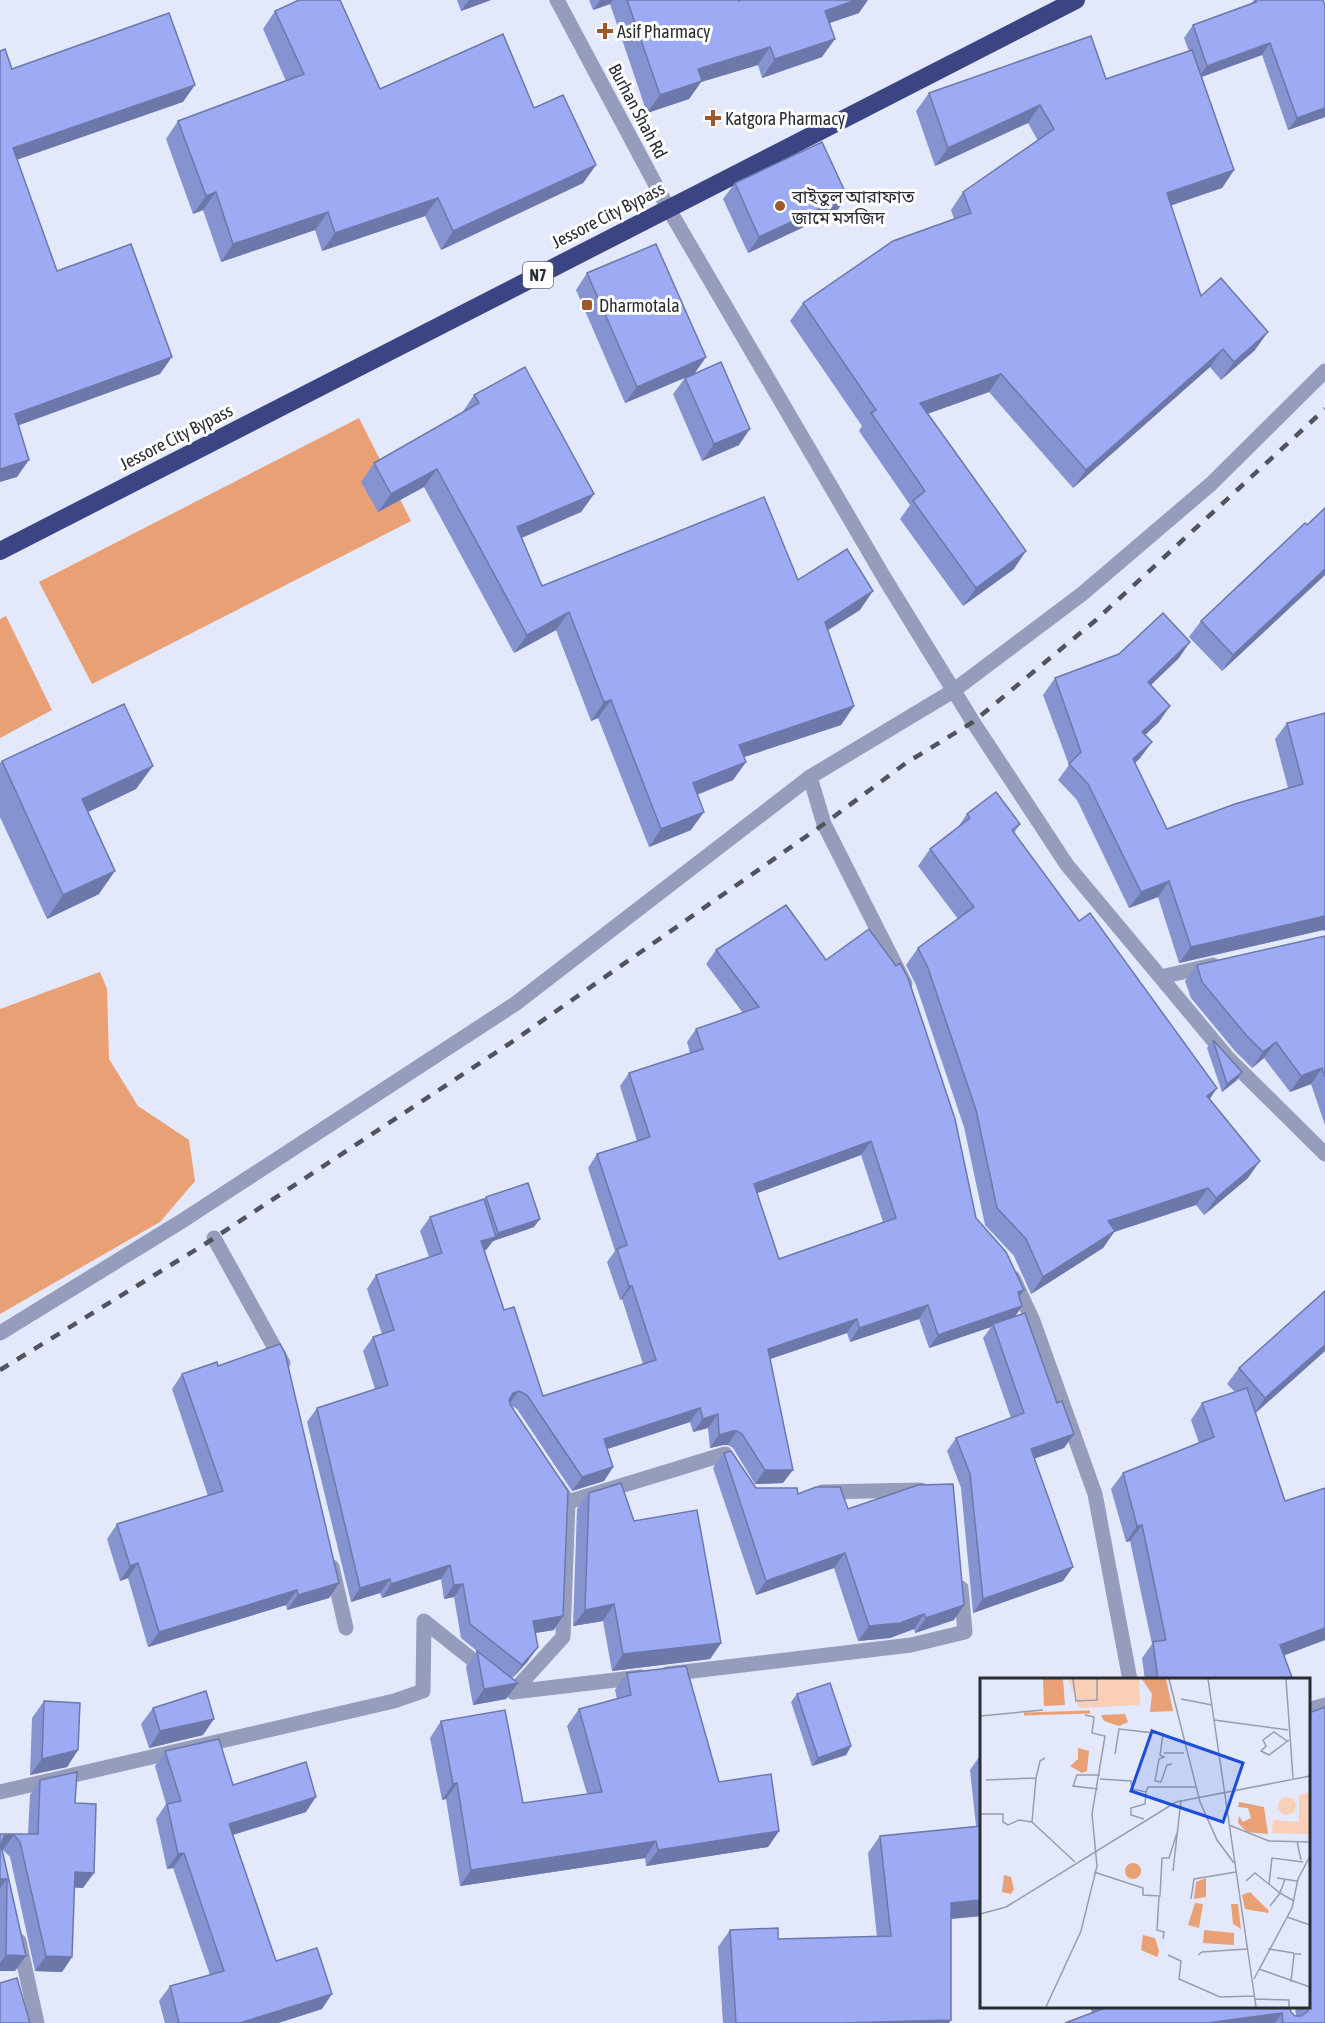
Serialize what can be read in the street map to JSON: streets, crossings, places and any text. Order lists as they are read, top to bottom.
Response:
{
  "streets": {
    "highway": ["Jessore City Bypass", "N7"],
    "street": ["Burhan Shah Rd"]
  },
  "crossings": [
    ["Burhan Shah Rd", "Jessore City Bypass"]
  ],
  "places": {
    "health": ["Asif Pharmacy", "Katgora Pharmacy"],
    "other": ["বাইতুল আরাফাত জামে মসজিদ"],
    "transit": ["Dharmotala"]
  }
}
